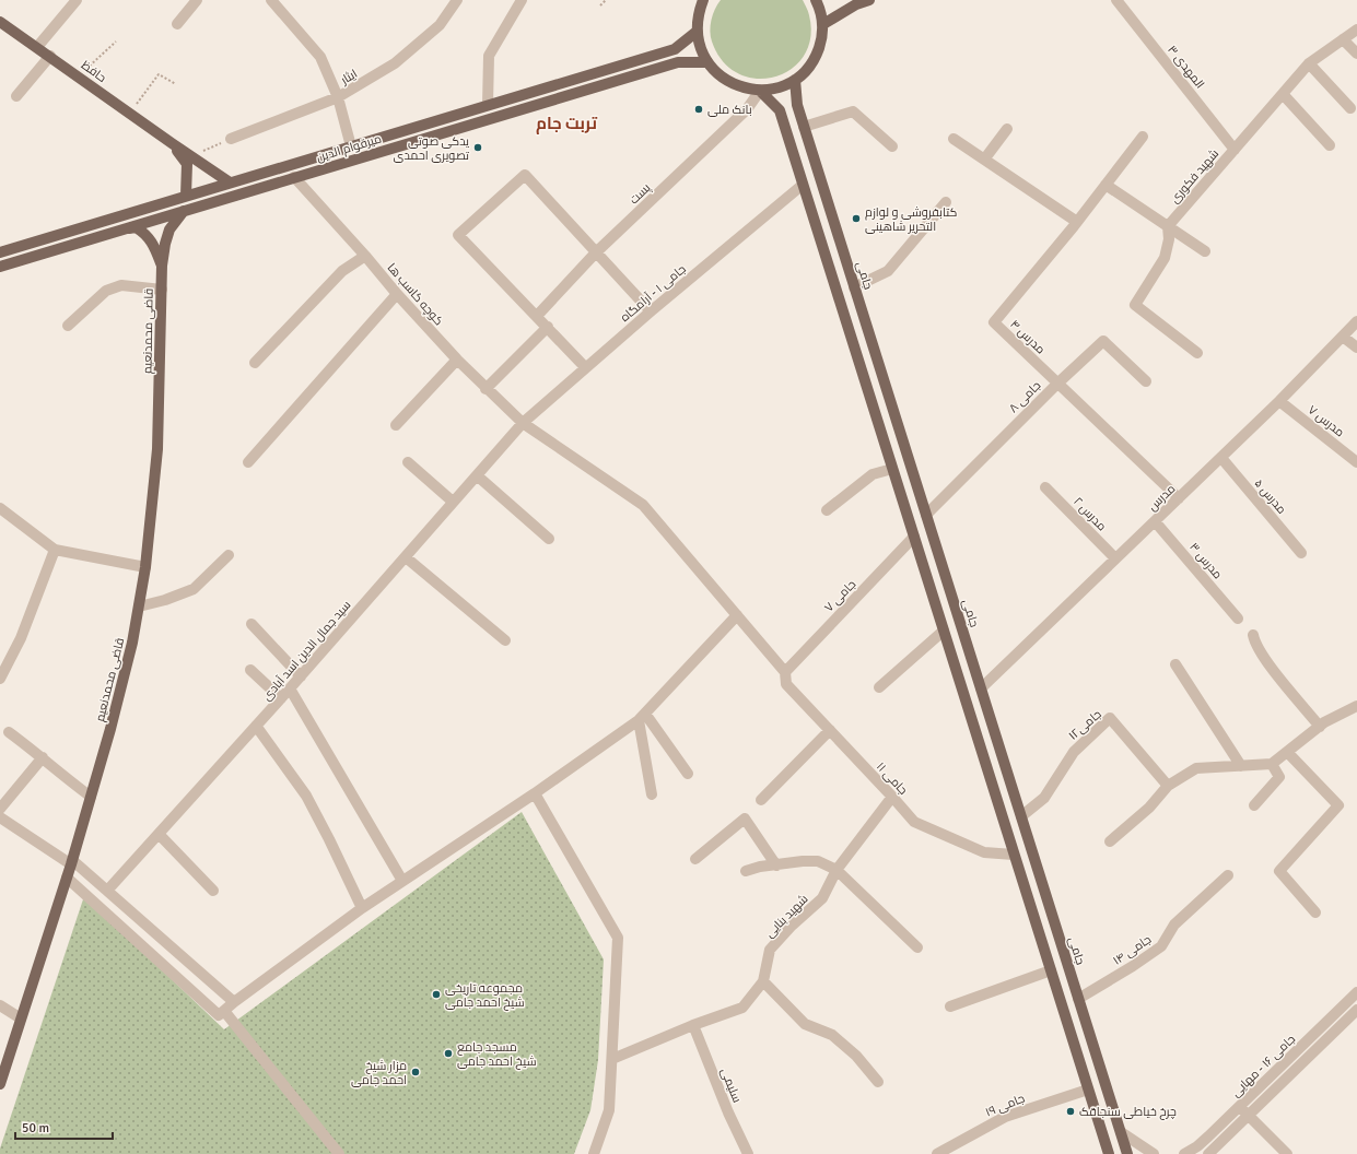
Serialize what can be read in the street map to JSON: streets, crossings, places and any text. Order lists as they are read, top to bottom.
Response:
{
  "streets": {
    "main road": [
      "حافظ",
      "میرقوام الدین",
      "جامی",
      "قاضی محمدنعیم"
    ],
    "street": [
      "المهدی ۳",
      "ایثار",
      "شهید فکوری",
      "پست",
      "جامی ۱ - آرامگاه",
      "کوچه کاسب ها",
      "مدرس ۴",
      "جامی ۸",
      "مدرس ۷",
      "مدرس ۵",
      "مدرس",
      "مدرس ۲",
      "مدرس ۳",
      "جامی ۷",
      "سید جمال الدین اسد آبادی",
      "جامی۱۲",
      "جامی ۱۱",
      "شهید بنایی",
      "جامی ۱۴",
      "جامی ۱۶ - مهایی",
      "سلیمی",
      "جامی ۱۹"
    ]
  },
  "crossings": [
    ["المهدی ۳", "شهید فکوری"],
    ["حافظ", "میرقوام الدین"],
    ["میرقوام الدین", "کوچه کاسب ها"],
    ["میرقوام الدین", "قاضی محمدنعیم"],
    ["جامی", "جامی ۸"],
    ["جامی", "مدرس"],
    ["جامی", "جامی۱۲"],
    ["جامی", "جامی ۱۴"],
    ["جامی ۱ - آرامگاه", "کوچه کاسب ها"],
    ["جامی ۱ - آرامگاه", "سید جمال الدین اسد آبادی"],
    ["کوچه کاسب ها", "سید جمال الدین اسد آبادی"],
    ["کوچه کاسب ها", "جامی ۱۱"],
    ["مدرس ۴", "جامی ۸"],
    ["مدرس ۴", "مدرس"],
    ["مدرس ۷", "مدرس"],
    ["مدرس ۵", "مدرس"],
    ["مدرس", "مدرس ۲"],
    ["مدرس", "مدرس ۳"],
    ["جامی ۷", "جامی ۱۱"],
    ["جامی ۱۱", "شهید بنایی"],
    ["شهید بنایی", "سلیمی"]
  ],
  "districts": ["تربت جام"],
  "places": [
    "بانک ملی",
    "یدکی صوتی تصویری احمدی",
    "کتابفروشی و لوازم التحریر شاهینی",
    "مجموعه تاریخی شیخ احمد جامی",
    "مسجد جامع شیخ احمد جامی",
    "مزار شیخ احمد جامی",
    "چرخ خیاطی سنجاقک"
  ],
  "scale_bar": "50 m"
}
